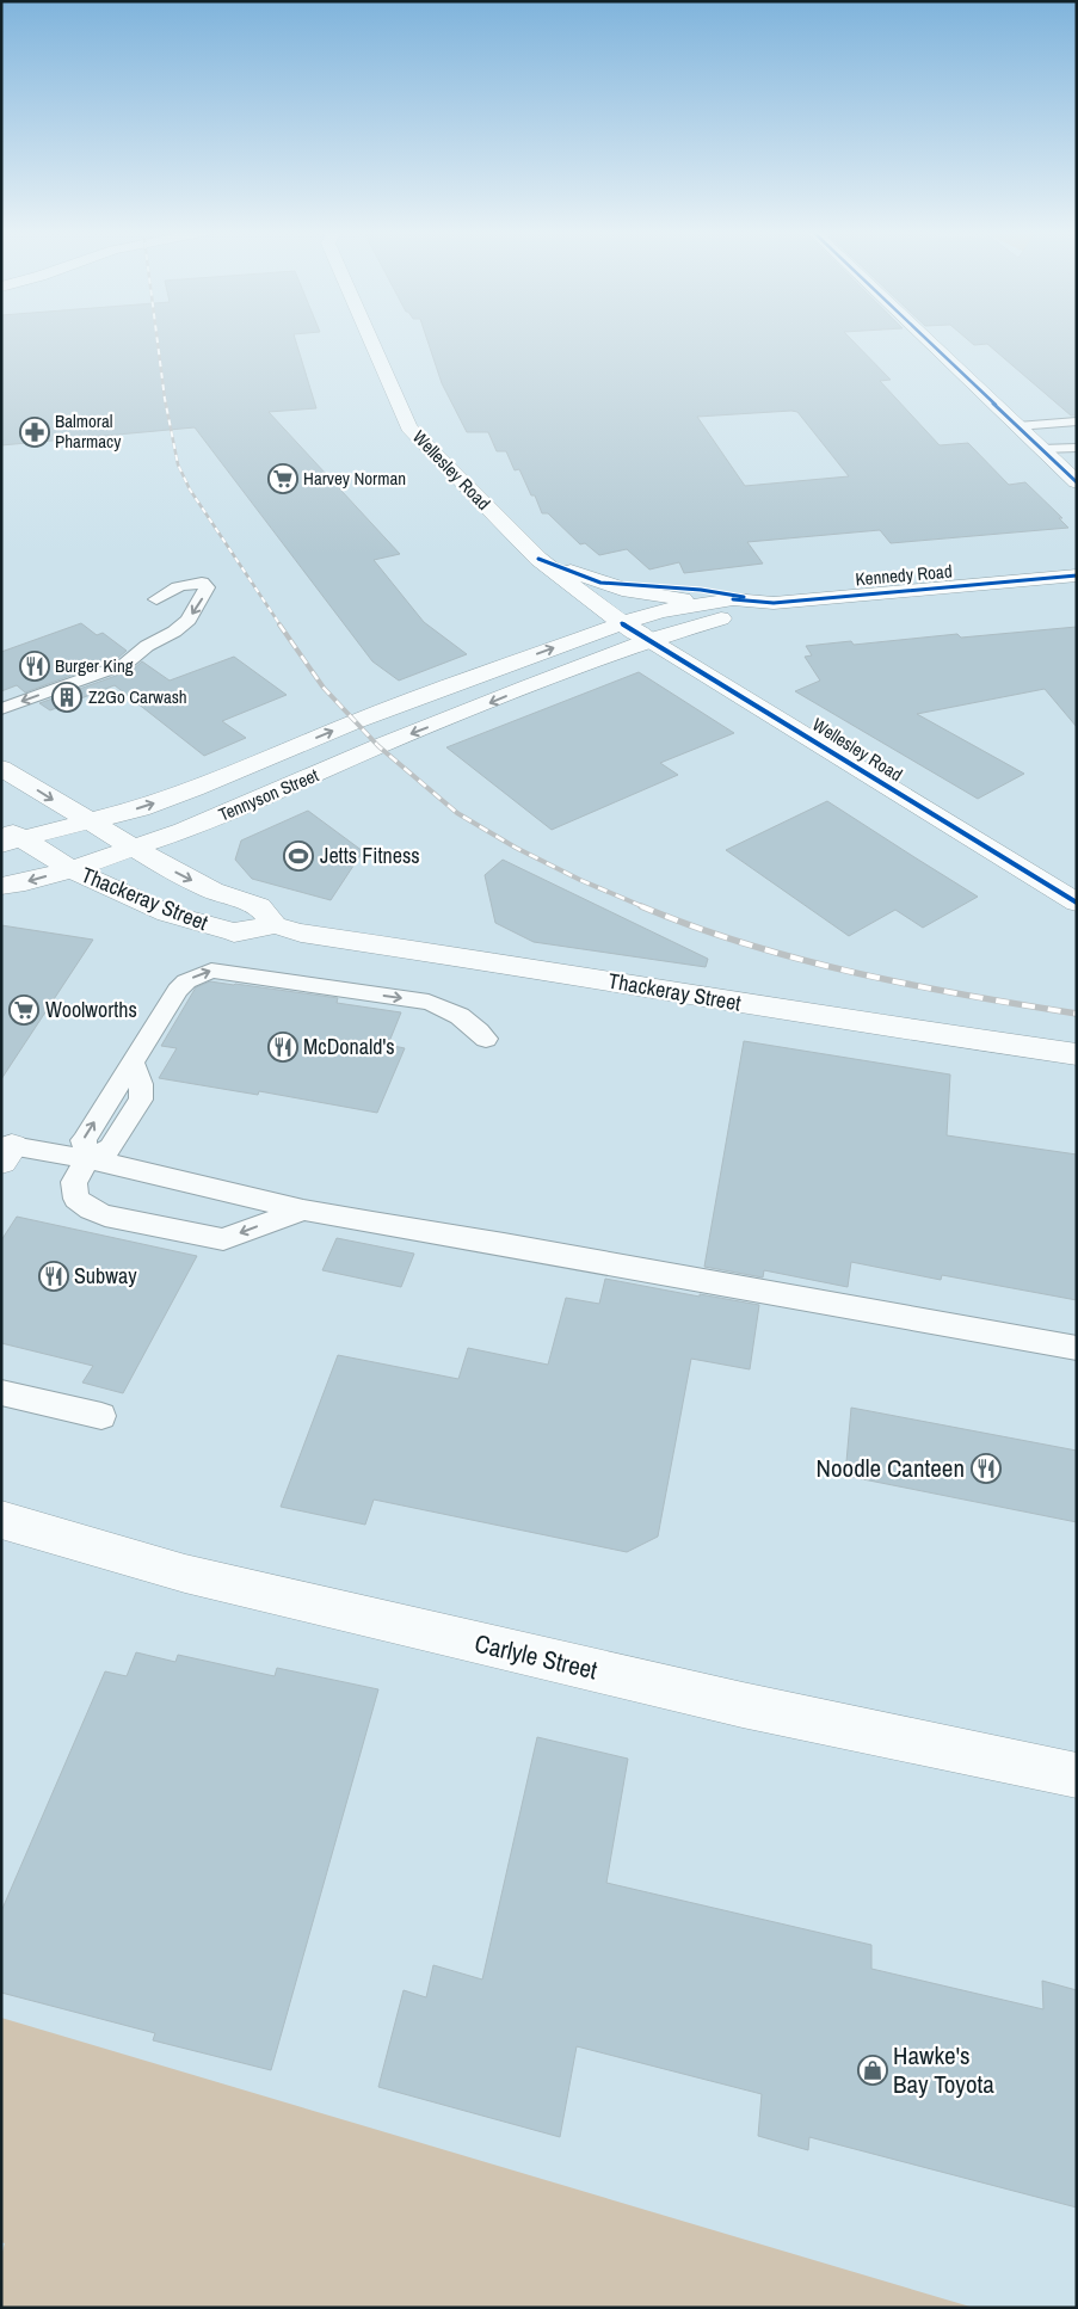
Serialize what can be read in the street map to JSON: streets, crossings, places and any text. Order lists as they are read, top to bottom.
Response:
{
  "streets": {
    "main road": [
      "Wellesley Road",
      "Kennedy Road",
      "Tennyson Street",
      "Thackeray Street",
      "Carlyle Street"
    ]
  },
  "crossings": [
    ["Wellesley Road", "Kennedy Road"],
    ["Wellesley Road", "Tennyson Street"],
    ["Kennedy Road", "Tennyson Street"],
    ["Tennyson Street", "Thackeray Street"]
  ],
  "places": {
    "pharmacy": ["Balmoral Pharmacy"],
    "supermarket": ["Harvey Norman", "Woolworths"],
    "restaurant": [
      "Burger King",
      "McDonald's",
      "Subway",
      "Noodle Canteen"
    ],
    "building": ["Z2Go Carwash"],
    "sports": ["Jetts Fitness"],
    "shop": ["Hawke's Bay Toyota"]
  }
}
